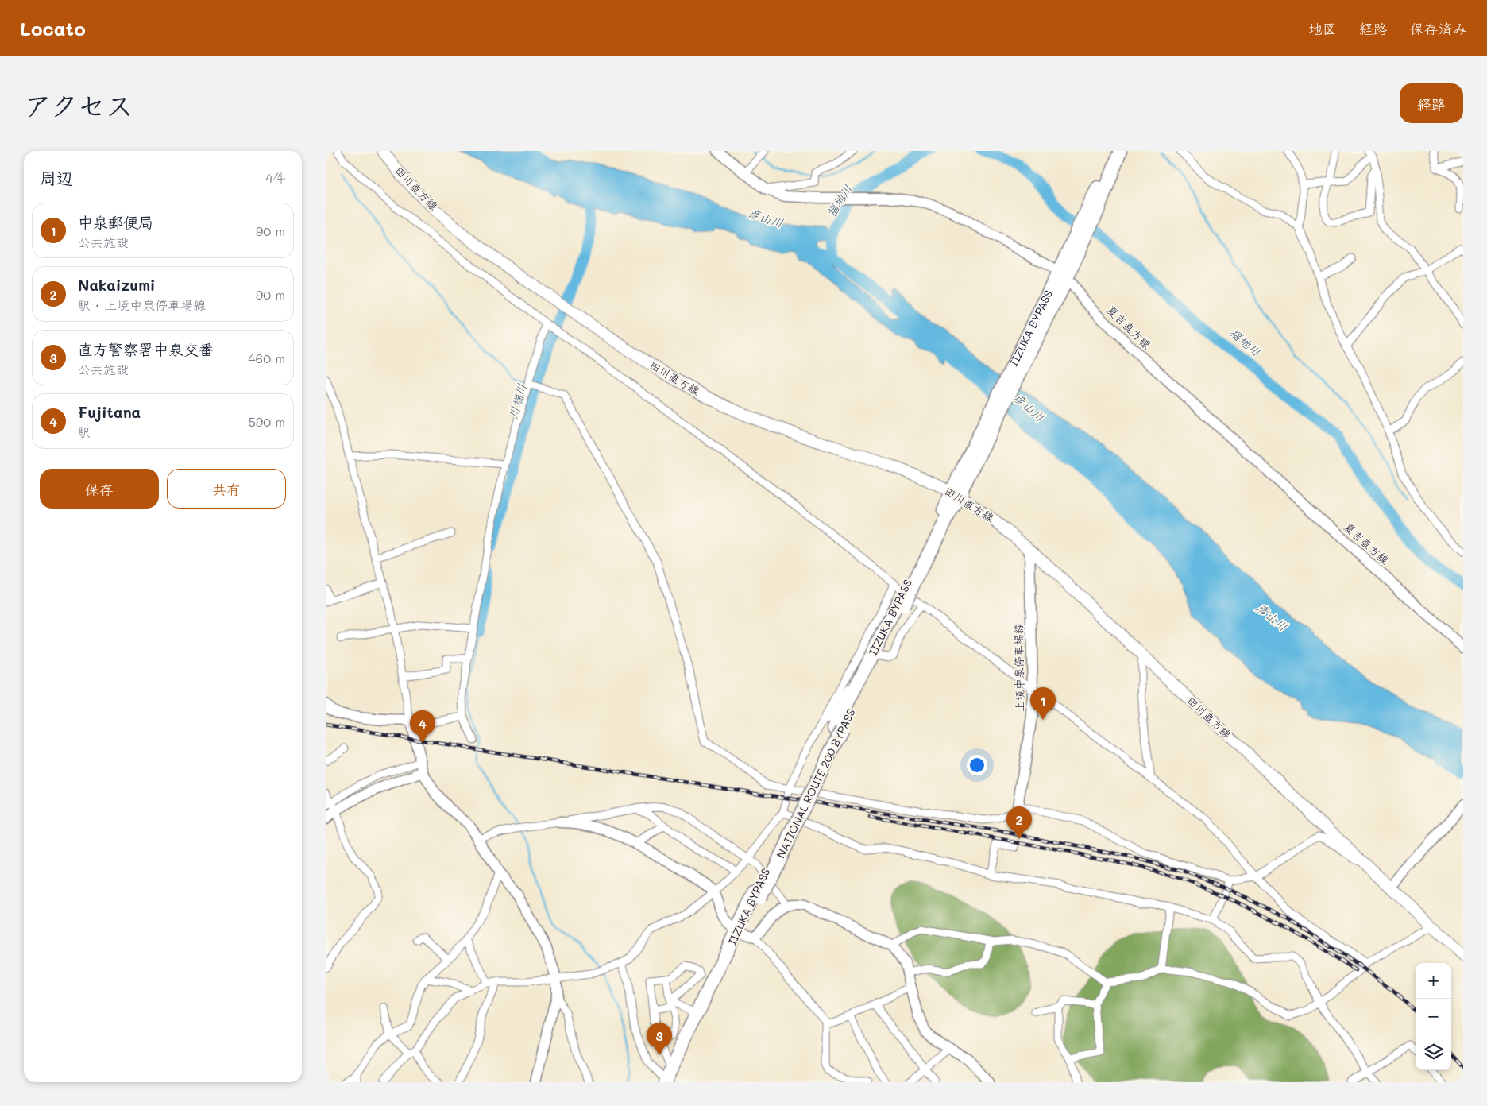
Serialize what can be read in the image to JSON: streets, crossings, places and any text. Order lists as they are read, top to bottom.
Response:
{
  "streets": {
    "highway": ["IIZUKA BYPASS", "NATIONAL ROUTE 200 BYPASS"],
    "main road": ["田川直方線", "夏吉直方線", "上境中泉停車場線"]
  },
  "crossings": [
    ["田川直方線", "上境中泉停車場線"],
    ["田川直方線", "NATIONAL ROUTE 200 BYPASS"],
    ["夏吉直方線", "NATIONAL ROUTE 200 BYPASS"],
    ["IIZUKA BYPASS", "NATIONAL ROUTE 200 BYPASS"]
  ],
  "water": ["福地川", "彦山川", "川端川"],
  "page": {
    "header": "Locato",
    "nav": ["地図", "経路", "保存済み"],
    "title": "アクセス",
    "buttons": [
      "経路",
      ["保存", "共有"]
    ],
    "heading": ["周辺", "4件"],
    "list": [
      {
        "mark": "1",
        "name": "中泉郵便局",
        "note": "公共施設",
        "value": "90 m"
      },
      {
        "mark": "2",
        "name": "Nakaizumi",
        "note": "駅 · 上境中泉停車場線",
        "value": "90 m"
      },
      {
        "mark": "3",
        "name": "直方警察署中泉交番",
        "note": "公共施設",
        "value": "460 m"
      },
      {
        "mark": "4",
        "name": "Fujitana",
        "note": "駅",
        "value": "590 m"
      }
    ],
    "pins": [
      "1",
      "4",
      "2",
      "3"
    ],
    "map_buttons": ["+", "−"]
  }
}
